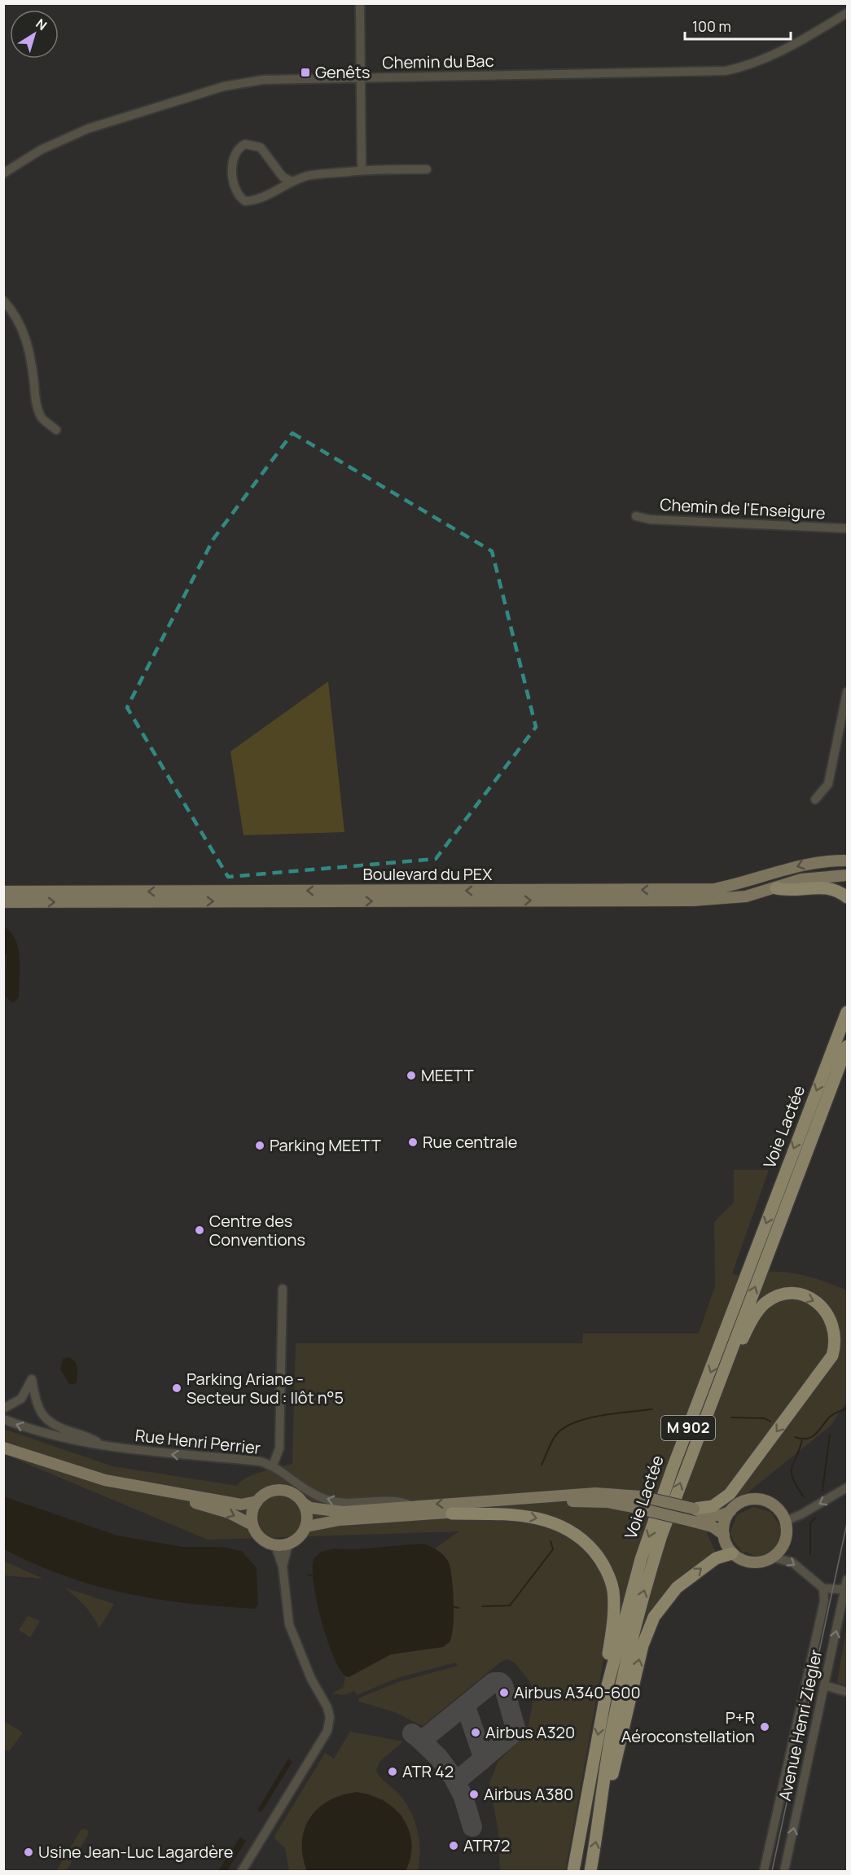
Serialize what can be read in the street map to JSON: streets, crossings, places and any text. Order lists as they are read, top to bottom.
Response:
{
  "streets": {
    "highway": ["Voie Lactée", "M 902"],
    "main road": ["Boulevard du PEX"],
    "street": [
      "Chemin du Bac",
      "Chemin de l'Enseigure",
      "Rue Henri Perrier",
      "Avenue Henri Ziegler"
    ]
  },
  "one_way": ["Rue Henri Perrier"],
  "places": {
    "transit": ["Genêts"],
    "other": [
      "MEETT",
      "Rue centrale",
      "Parking MEETT",
      "Centre des Conventions",
      "Parking Ariane - Secteur Sud : Ilôt n°5",
      "Airbus A340-600",
      "P+R Aéroconstellation",
      "Airbus A320",
      "ATR 42",
      "Airbus A380",
      "ATR72",
      "Usine Jean-Luc Lagardère"
    ]
  },
  "scale_bar": "100 m",
  "north": "top right"
}
